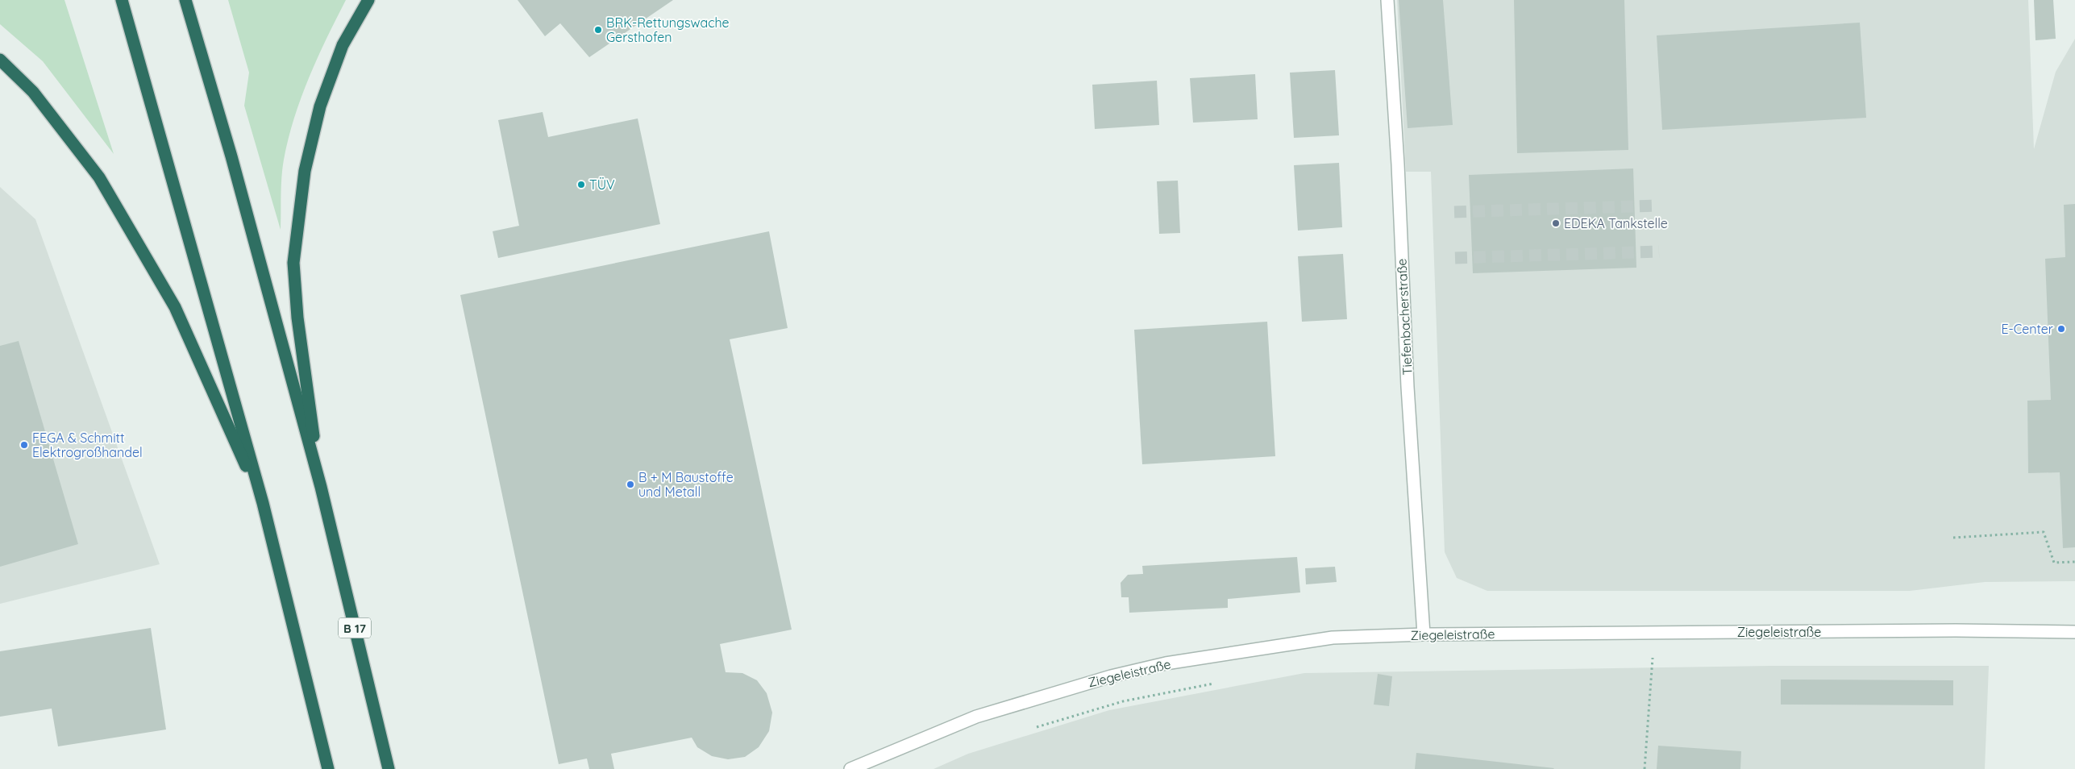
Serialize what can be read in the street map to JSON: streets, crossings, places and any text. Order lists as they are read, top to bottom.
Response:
{
  "streets": {
    "highway": ["B 17"],
    "street": ["Tiefenbacherstraße", "Ziegeleistraße"]
  },
  "crossings": [
    ["Tiefenbacherstraße", "Ziegeleistraße"]
  ],
  "places": [
    "BRK-Rettungswache Gersthofen",
    "TÜV",
    "EDEKA Tankstelle",
    "E-Center",
    "FEGA & Schmitt Elektrogroßhandel",
    "B + M Baustoffe und Metall"
  ]
}
